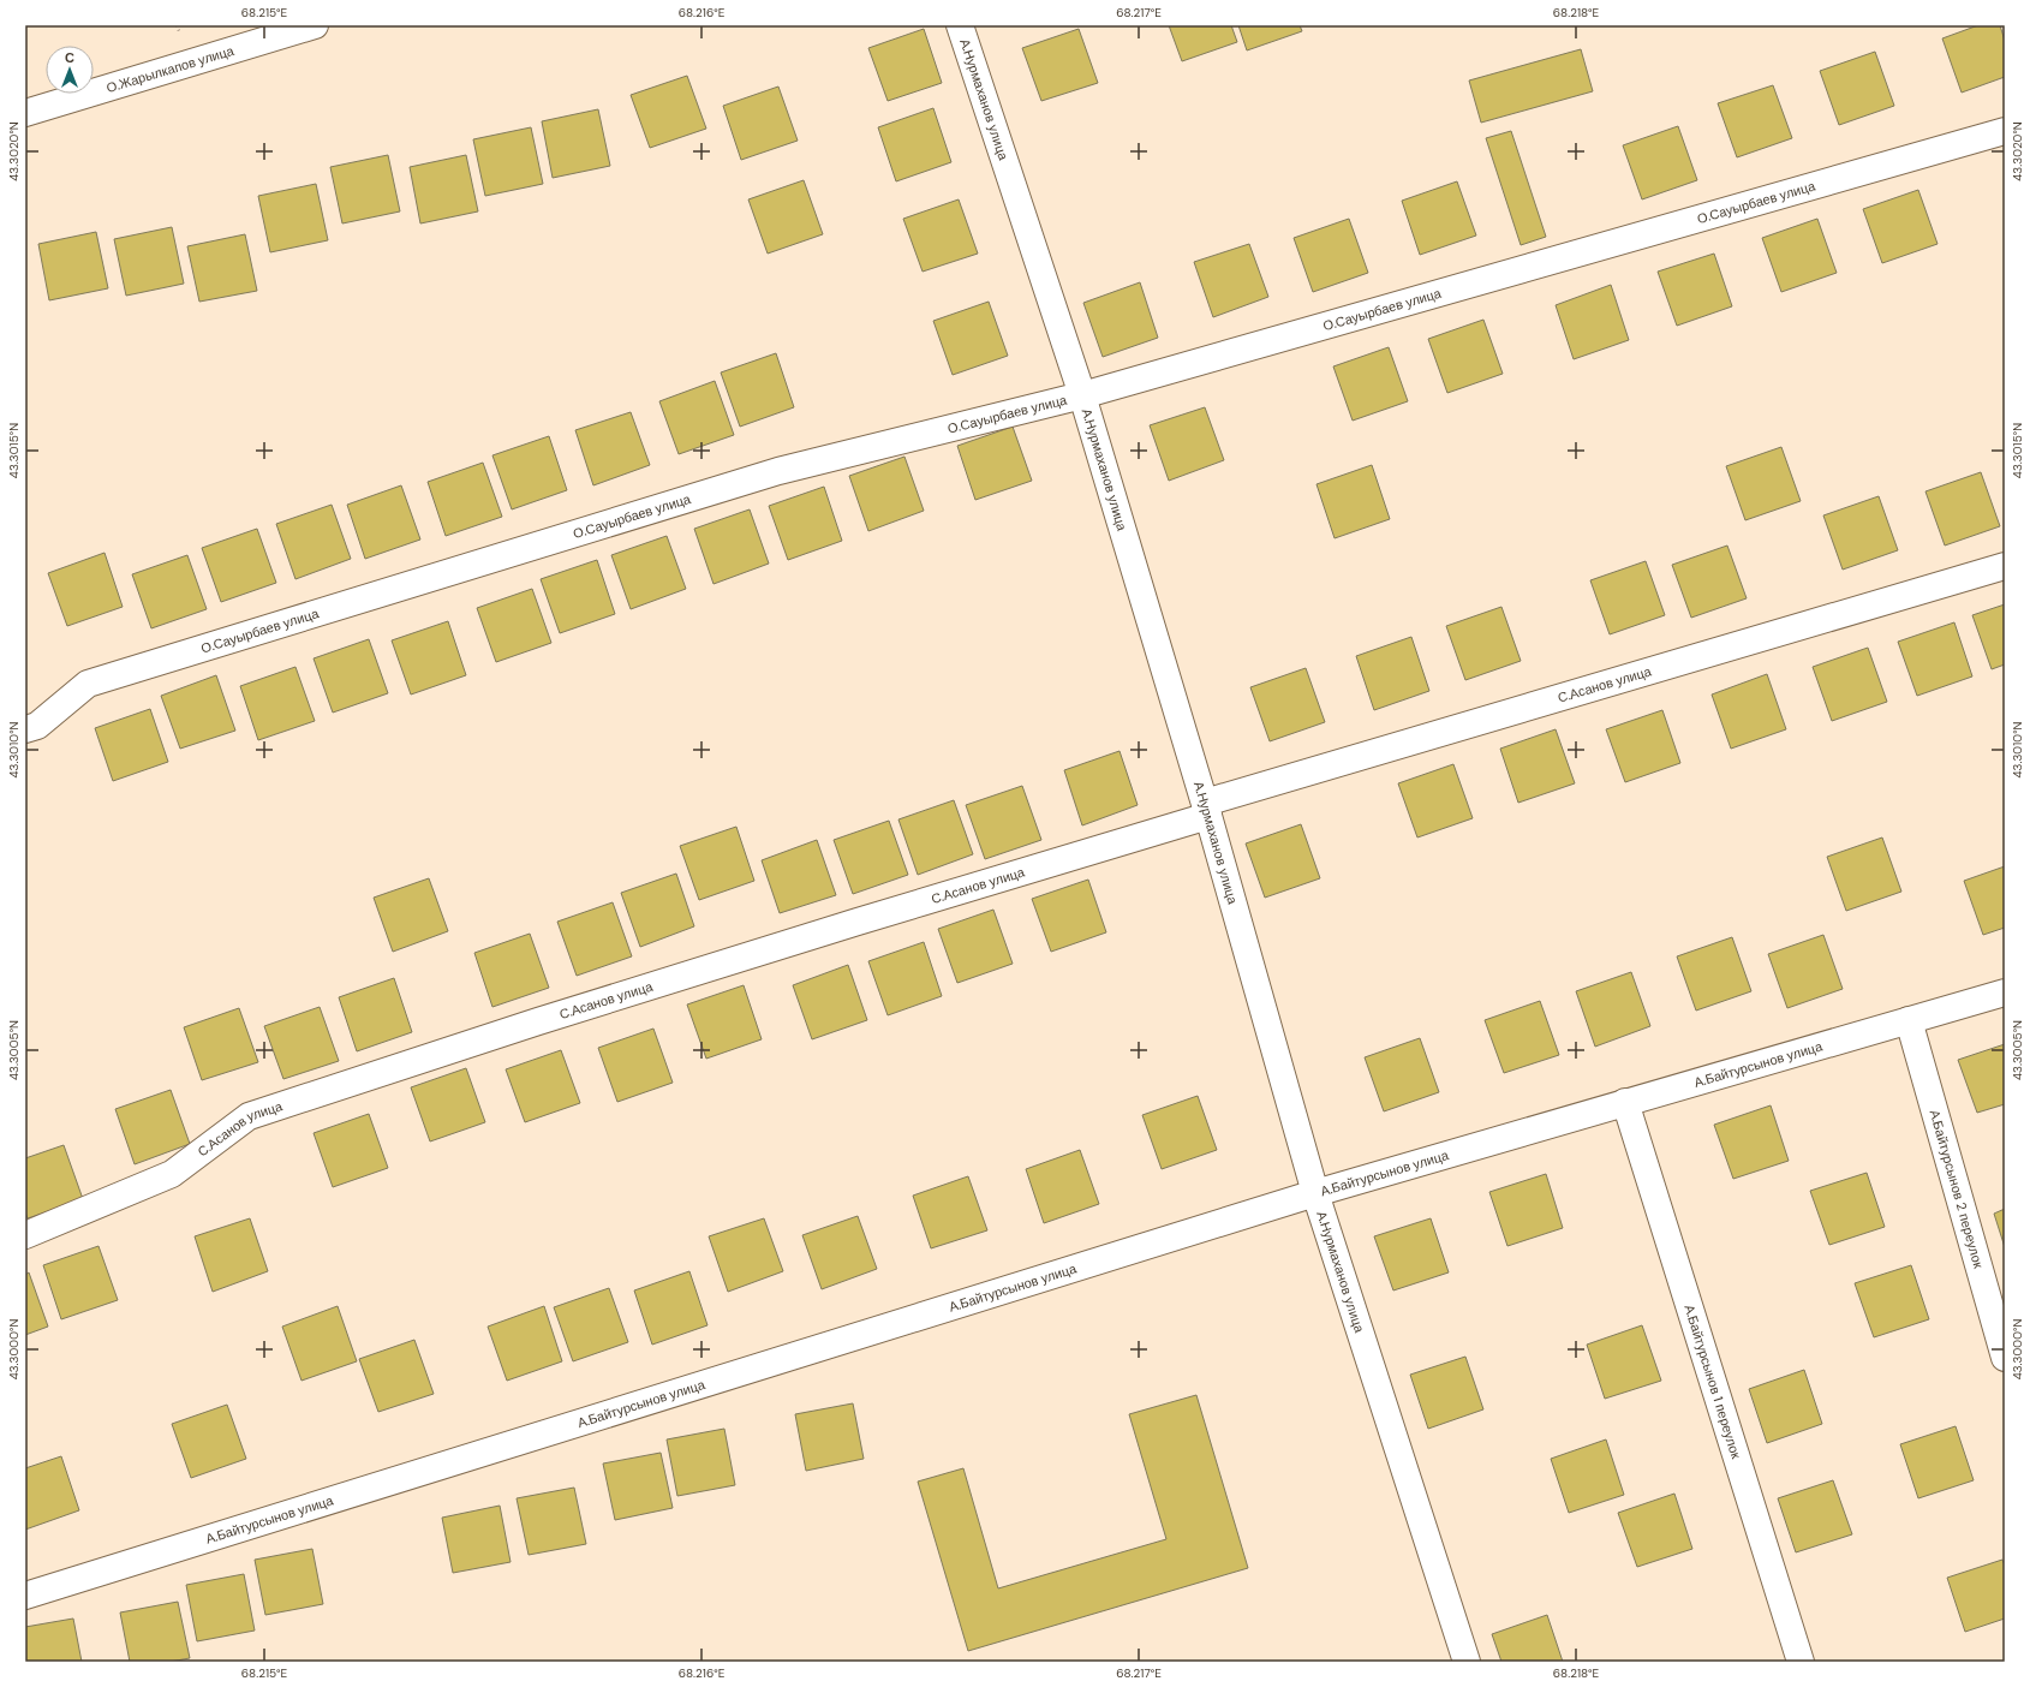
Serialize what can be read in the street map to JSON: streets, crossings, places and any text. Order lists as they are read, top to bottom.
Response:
{
  "streets": {
    "street": [
      "О.Жарылкапов улица",
      "А.Нурмаханов улица",
      "О.Сауырбаев улица",
      "С.Асанов улица",
      "А.Байтурсынов улица",
      "А.Байтурсынов 2 переулок",
      "А.Байтурсынов 1 переулок"
    ]
  },
  "crossings": [
    ["А.Нурмаханов улица", "О.Сауырбаев улица"],
    ["А.Нурмаханов улица", "С.Асанов улица"],
    ["А.Нурмаханов улица", "А.Байтурсынов улица"],
    ["А.Байтурсынов улица", "А.Байтурсынов 2 переулок"],
    ["А.Байтурсынов улица", "А.Байтурсынов 1 переулок"]
  ],
  "north": "top",
  "coordinates": [
    "68.215°E",
    "68.216°E",
    "68.217°E",
    "68.218°E",
    "43.3020°N",
    "43.3015°N",
    "43.3010°N",
    "43.3005°N",
    "43.3000°N"
  ]
}
